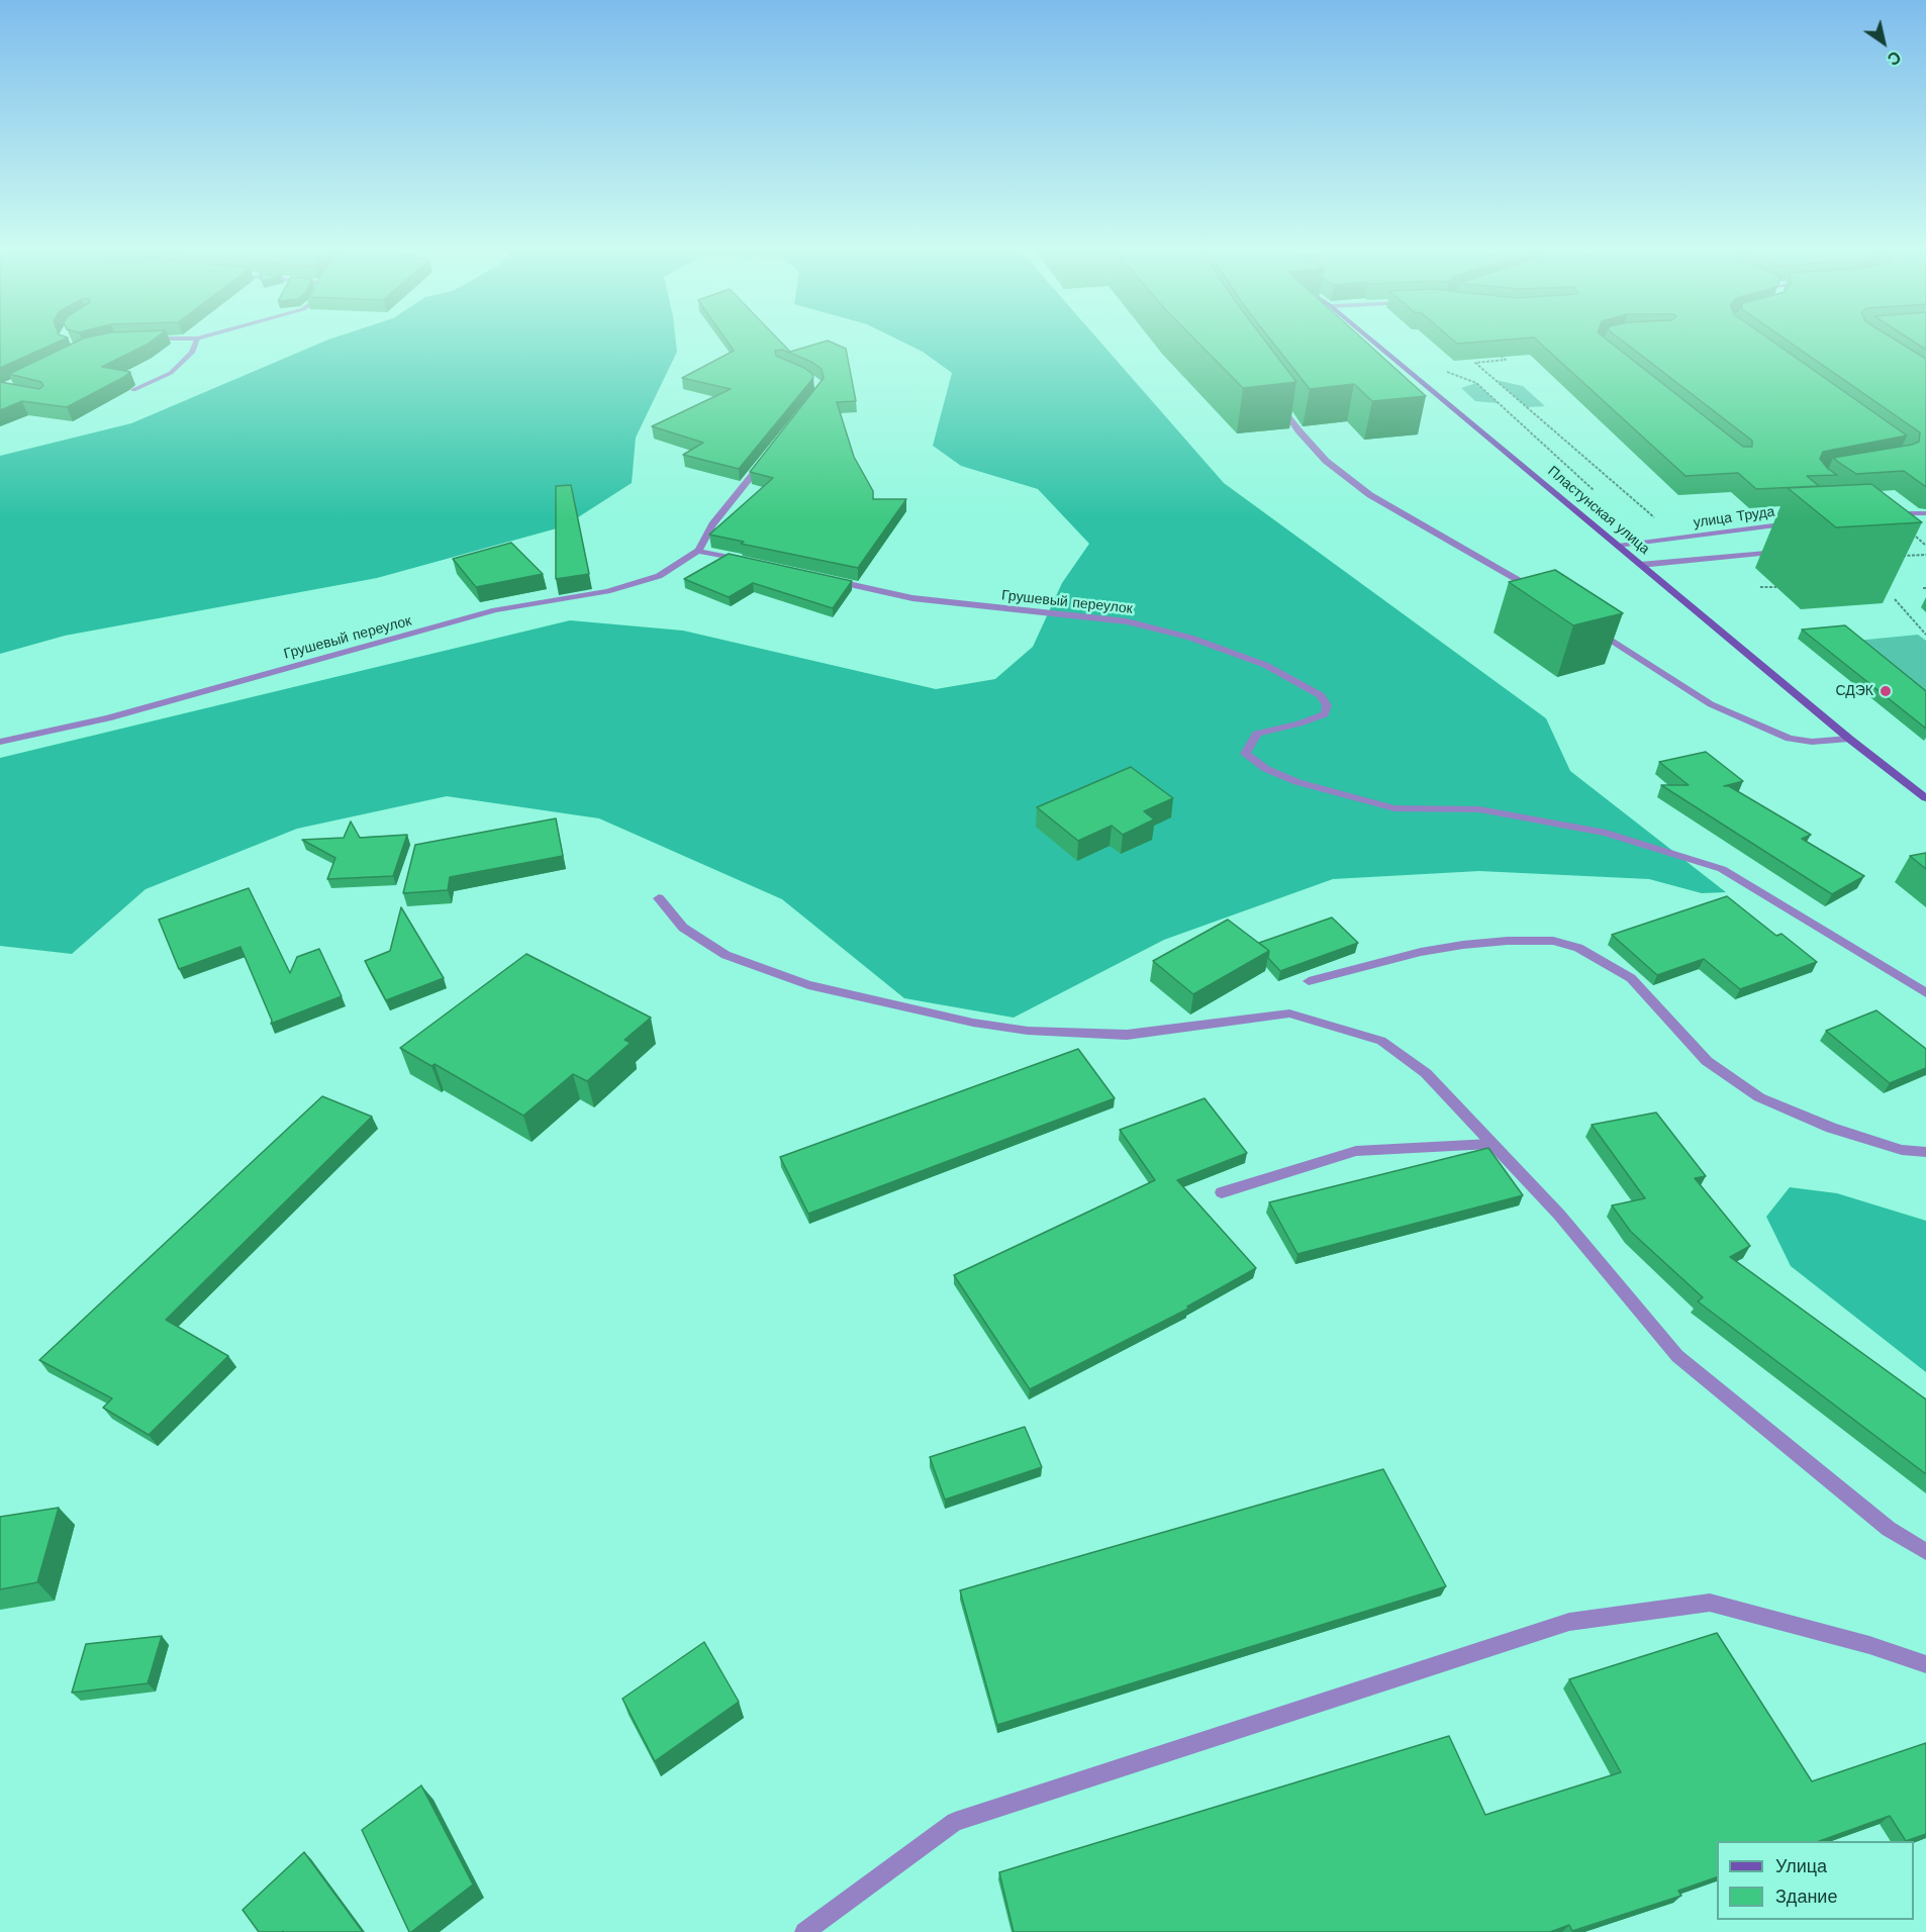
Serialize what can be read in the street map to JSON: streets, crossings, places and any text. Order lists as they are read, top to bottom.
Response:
{
  "streets": {
    "main road": ["Пластунская улица"],
    "street": ["улица Труда", "Грушевый переулок"]
  },
  "crossings": [
    ["Пластунская улица", "улица Труда"]
  ],
  "places": ["СДЭК"],
  "legend": ["Улица", "Здание"],
  "north": "bottom right"
}
